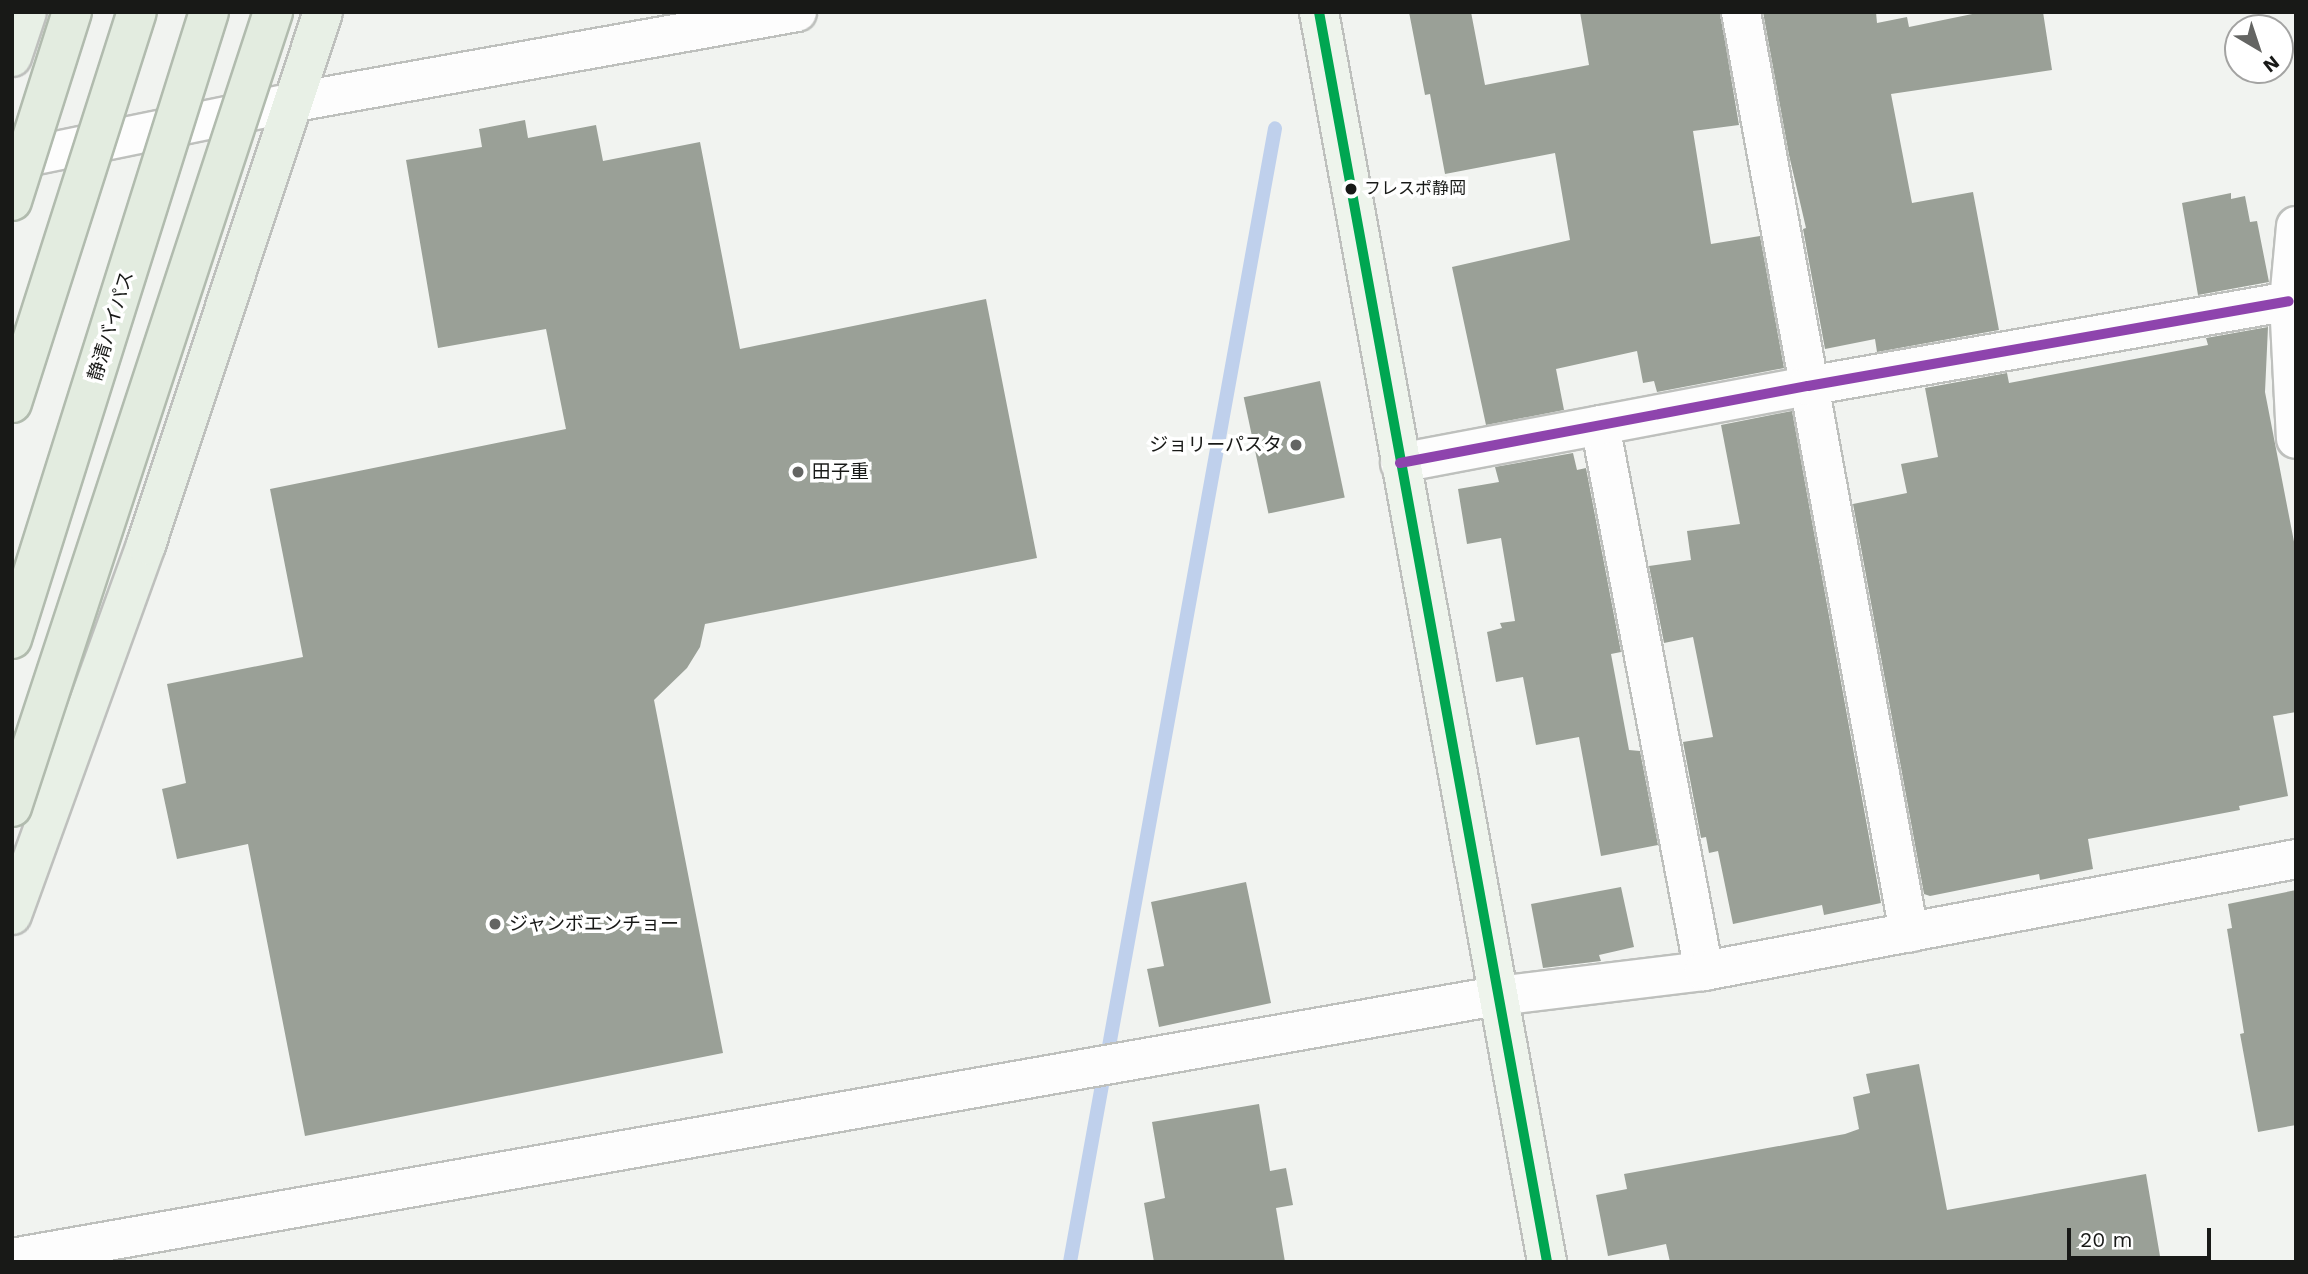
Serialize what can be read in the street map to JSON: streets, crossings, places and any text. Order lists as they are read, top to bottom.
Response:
{
  "streets": {
    "highway": ["静清バイパス"]
  },
  "places": [
    "フレスポ静岡",
    "ジョリーパスタ",
    "田子重",
    "ジャンボエンチョー"
  ],
  "scale_bar": "20 m",
  "north": "bottom right"
}
